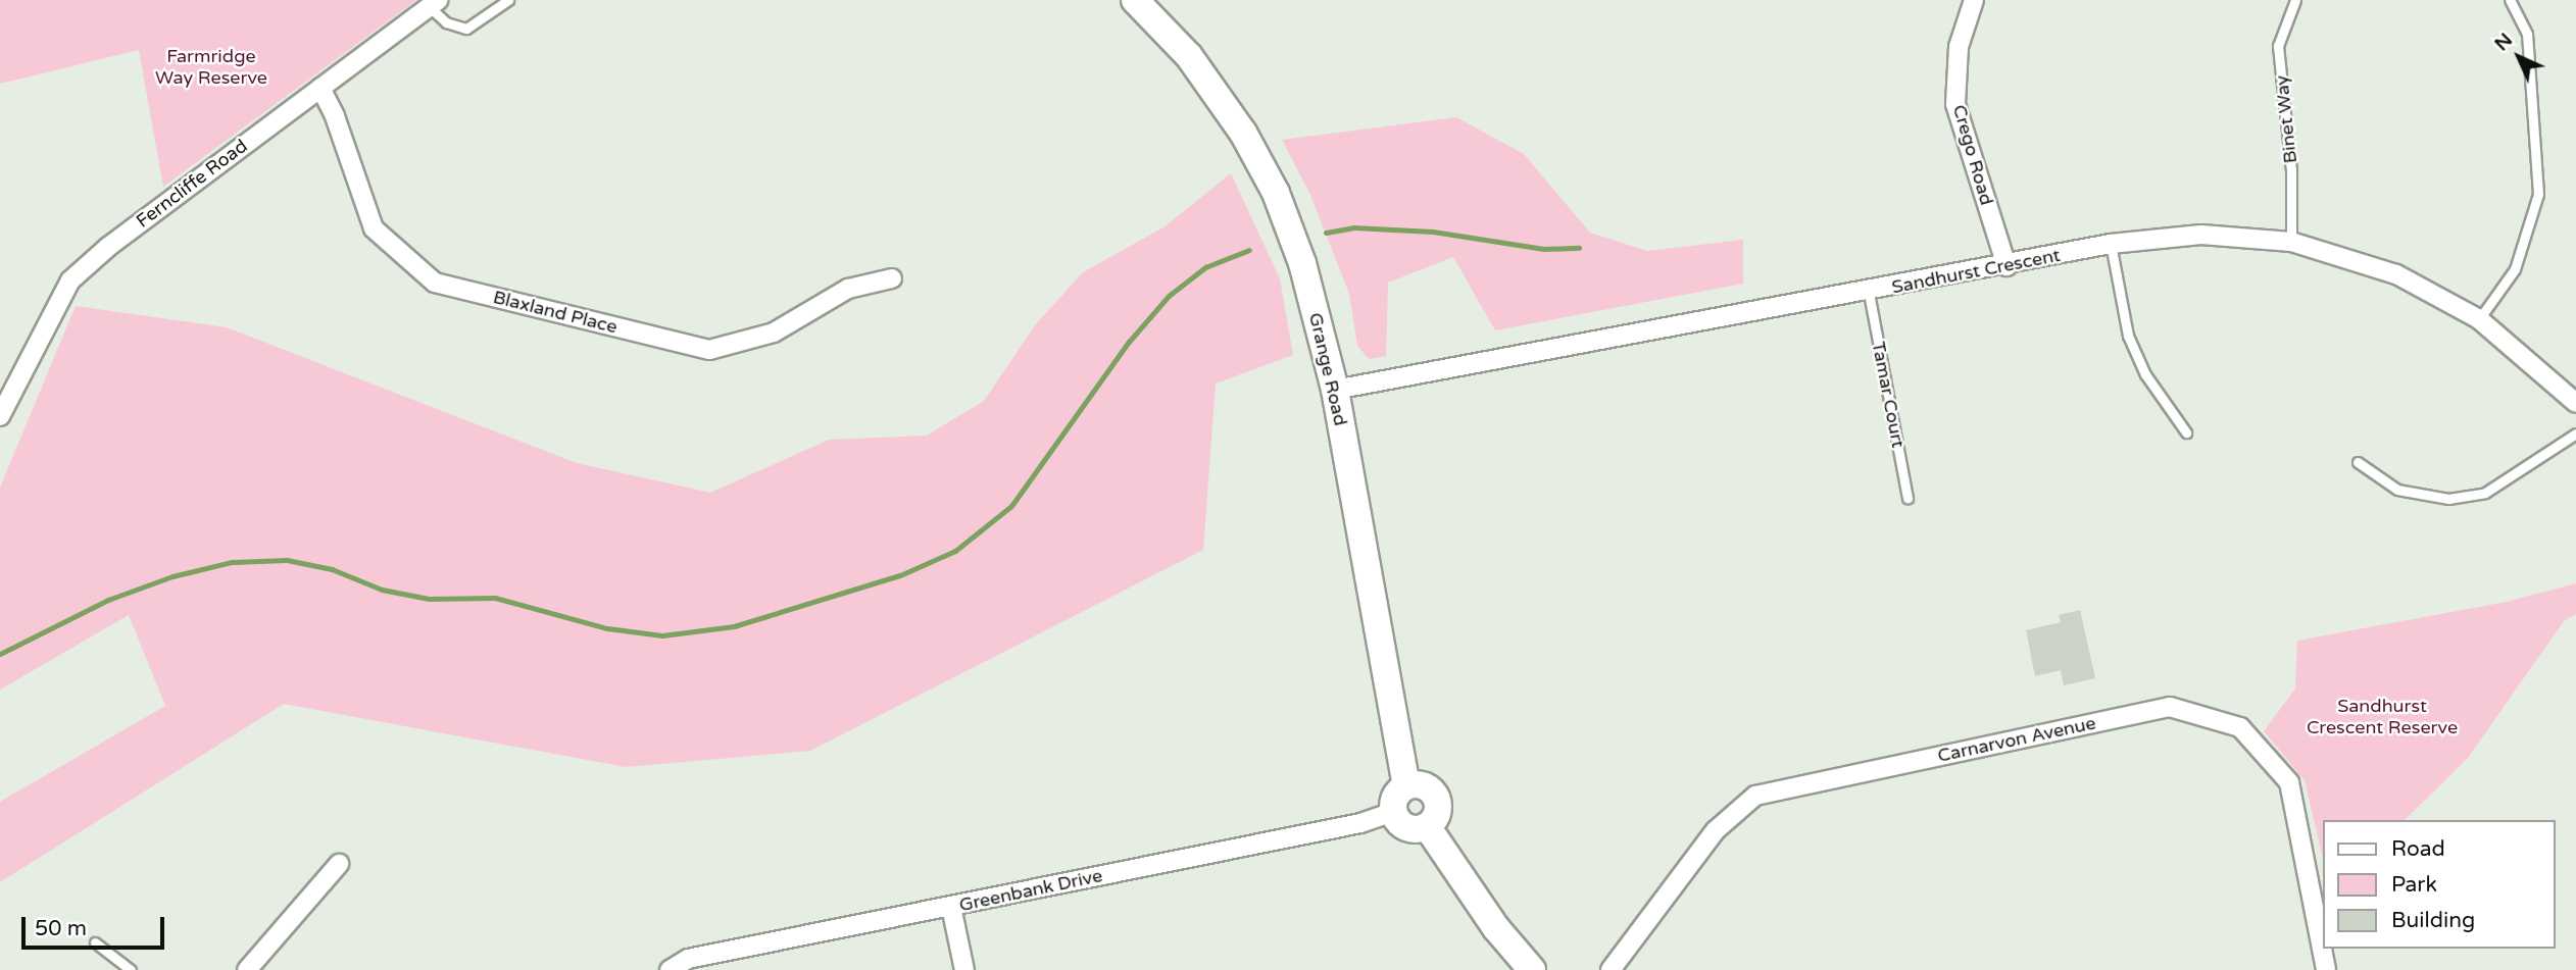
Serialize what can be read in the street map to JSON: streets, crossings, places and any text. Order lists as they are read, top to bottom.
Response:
{
  "streets": {
    "street": [
      "Crego Road",
      "Ferncliffe Road",
      "Sandhurst Crescent",
      "Blaxland Place",
      "Grange Road",
      "Carnarvon Avenue",
      "Greenbank Drive"
    ],
    "lane": ["Binet Way", "Tamar Court"]
  },
  "crossings": [
    ["Binet Way", "Sandhurst Crescent"],
    ["Crego Road", "Sandhurst Crescent"],
    ["Ferncliffe Road", "Blaxland Place"],
    ["Sandhurst Crescent", "Grange Road"],
    ["Sandhurst Crescent", "Tamar Court"],
    ["Grange Road", "Greenbank Drive"]
  ],
  "parks": ["Farmridge Way Reserve", "Sandhurst Crescent Reserve"],
  "legend": ["Road", "Park", "Building"],
  "scale_bar": "50 m",
  "north": "top left"
}
